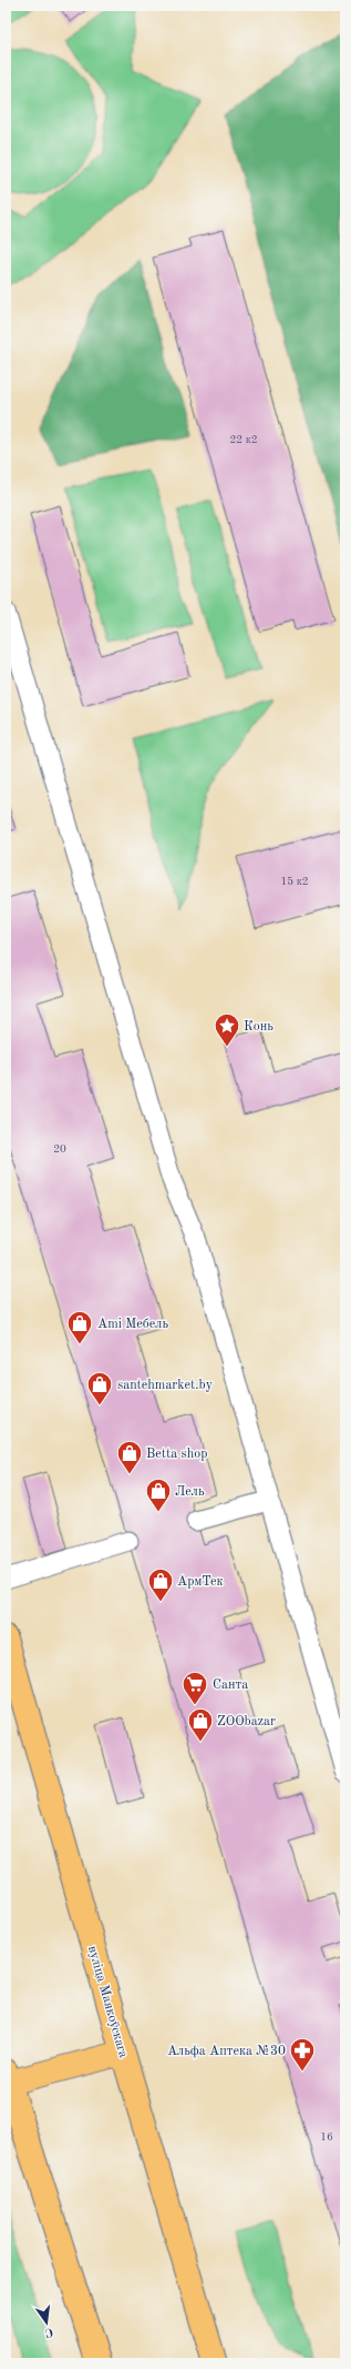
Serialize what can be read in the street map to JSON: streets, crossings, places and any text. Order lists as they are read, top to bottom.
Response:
{
  "streets": {
    "main road": ["вуліца Маякоўскага"]
  },
  "places": {
    "place": ["Конь"],
    "shop": [
      "Ami Мебель",
      "santehmarket.by",
      "Betta shop",
      "Лель",
      "АрмТек",
      "ZOObazar"
    ],
    "supermarket": ["Санта"],
    "pharmacy": ["Альфа Аптека №30"]
  },
  "house_numbers": [
    "22 к2",
    "15 к2",
    "20",
    "16"
  ],
  "north": "bottom"
}
